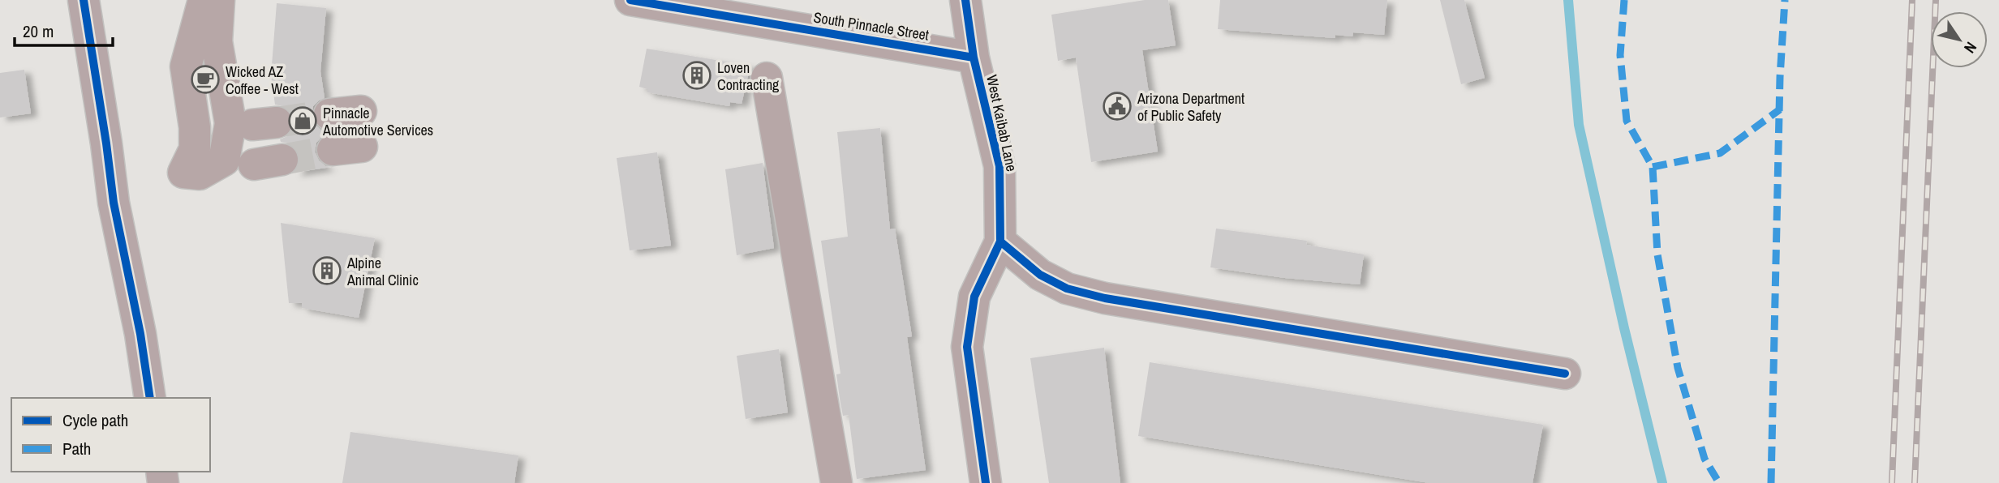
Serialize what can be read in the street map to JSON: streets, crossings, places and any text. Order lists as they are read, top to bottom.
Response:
{
  "streets": {
    "street": ["South Pinnacle Street", "West Kaibab Lane"]
  },
  "crossings": [
    ["South Pinnacle Street", "West Kaibab Lane"]
  ],
  "places": {
    "building": ["Loven Contracting", "Alpine Animal Clinic"],
    "cafe": ["Wicked AZ Coffee - West"],
    "public building": ["Arizona Department of Public Safety"],
    "shop": ["Pinnacle Automotive Services"]
  },
  "legend": ["Cycle path", "Path"],
  "scale_bar": "20 m",
  "north": "bottom right"
}
